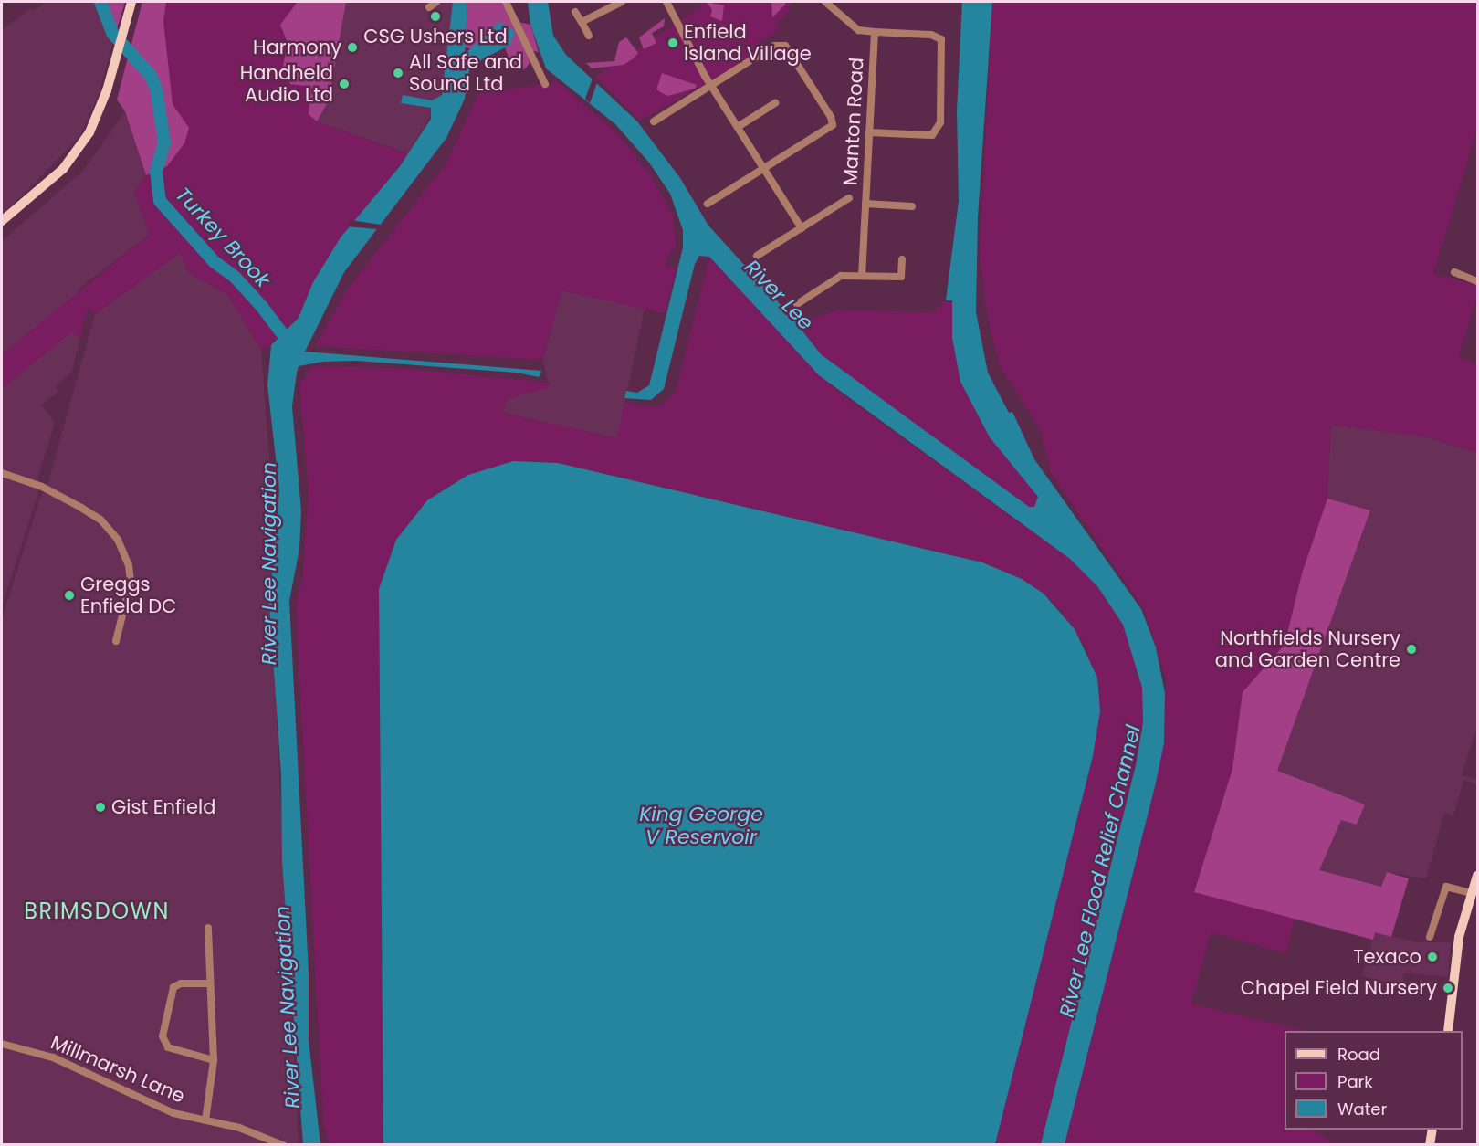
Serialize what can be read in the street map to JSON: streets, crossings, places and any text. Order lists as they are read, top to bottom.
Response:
{
  "streets": {
    "street": ["Manton Road", "Millmarsh Lane"]
  },
  "districts": ["BRIMSDOWN"],
  "water": [
    "Turkey Brook",
    "River Lee",
    "River Lee Navigation",
    "King George V Reservoir",
    "River Lee Flood Relief Channel"
  ],
  "places": [
    "CSG Ushers Ltd",
    "Enfield Island Village",
    "Harmony",
    "All Safe and Sound Ltd",
    "Handheld Audio Ltd",
    "Greggs Enfield DC",
    "Northfields Nursery and Garden Centre",
    "Gist Enfield",
    "Texaco",
    "Chapel Field Nursery"
  ],
  "legend": ["Road", "Park", "Water"]
}
